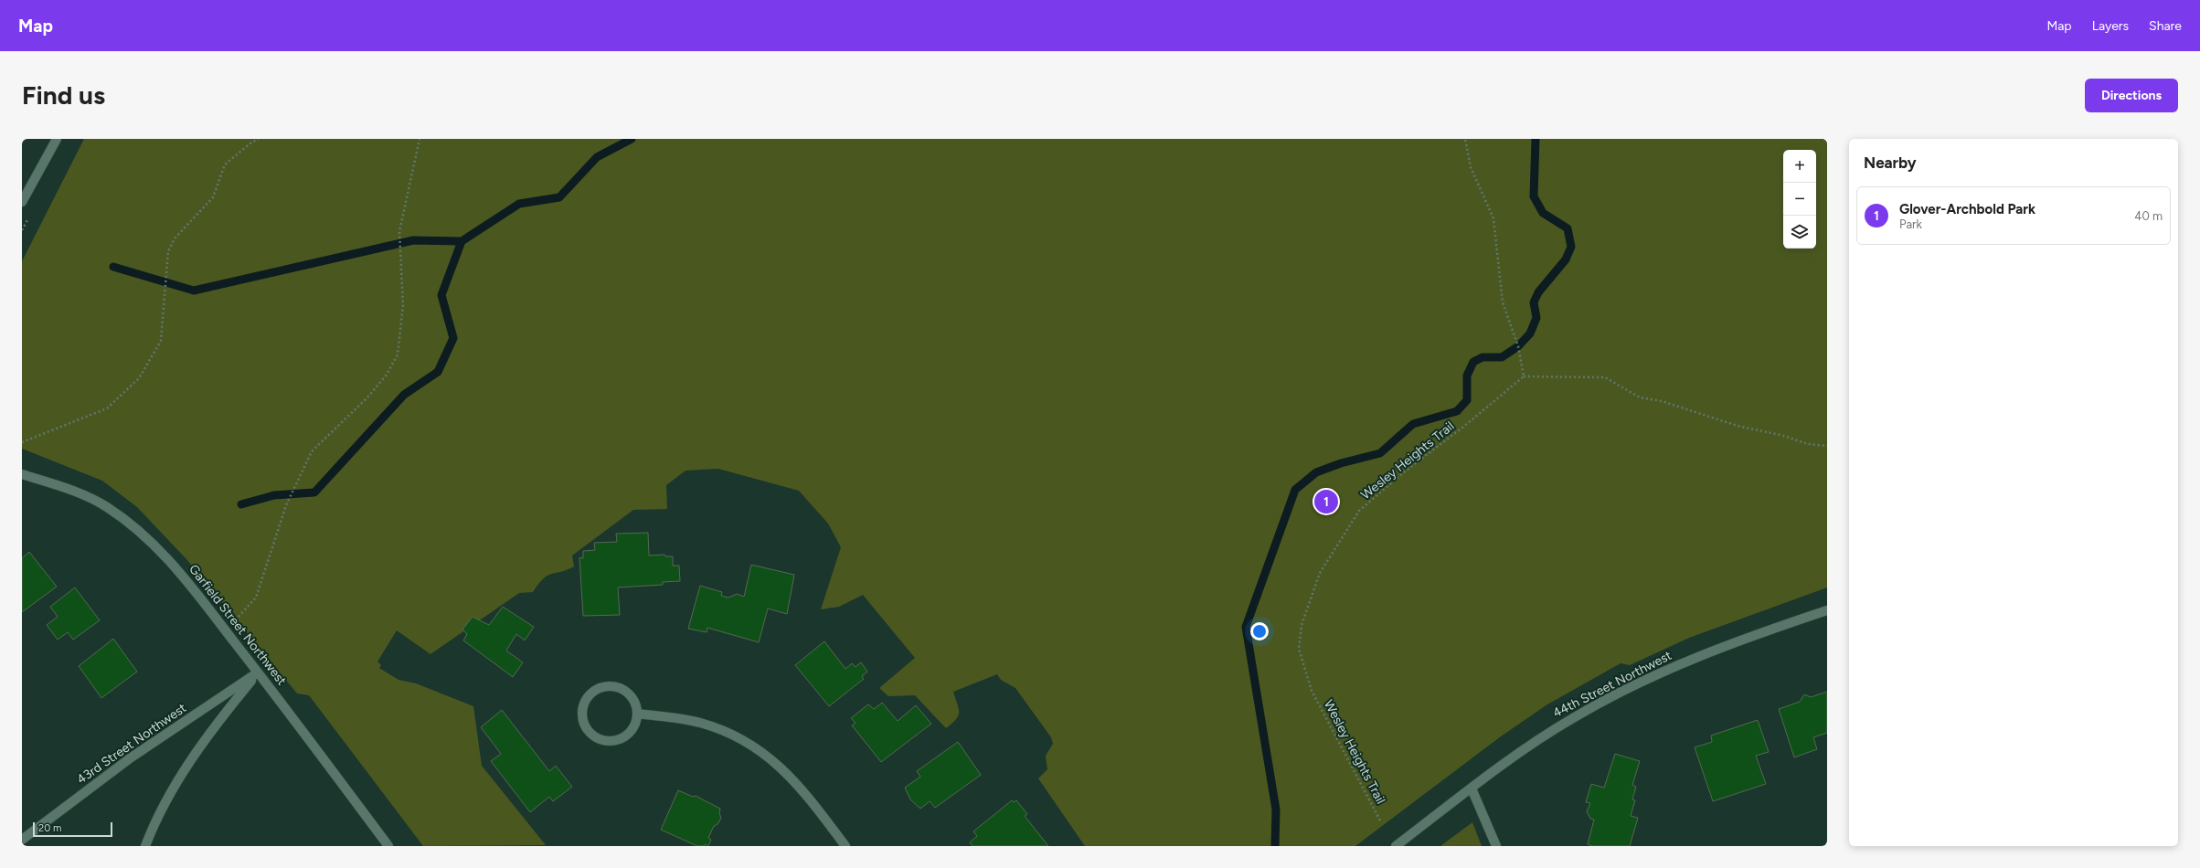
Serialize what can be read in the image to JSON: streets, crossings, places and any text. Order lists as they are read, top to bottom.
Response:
{
  "streets": {
    "street": ["Garfield Street Northwest", "44th Street Northwest", "43rd Street Northwest"],
    "path": ["Wesley Heights Trail"]
  },
  "crossings": [
    ["Garfield Street Northwest", "43rd Street Northwest"]
  ],
  "scale_bar": "20 m",
  "page": {
    "header": "Map",
    "nav": ["Map", "Layers", "Share"],
    "buttons": "Directions",
    "title": "Find us",
    "heading": "Nearby",
    "map_buttons": ["+", "−"],
    "list": [
      {
        "mark": "1",
        "name": "Glover-Archbold Park",
        "note": "Park",
        "value": "40 m"
      }
    ],
    "pins": "1",
    "scale": "20 m"
  }
}
